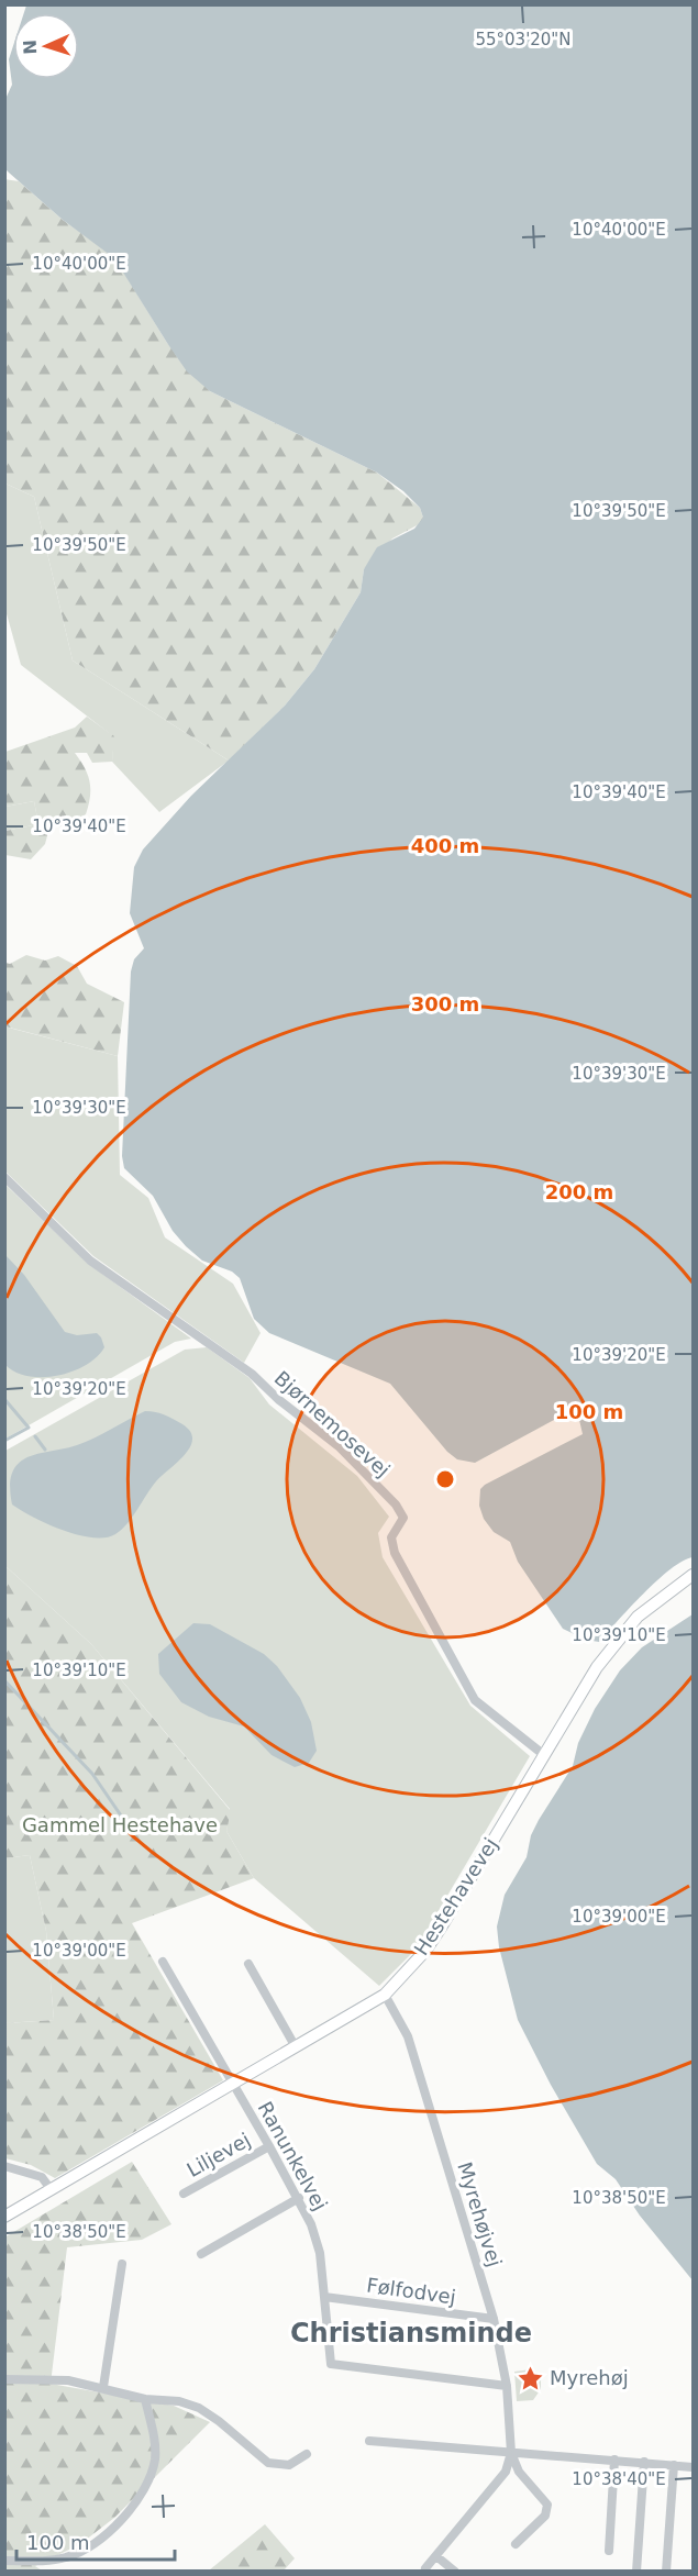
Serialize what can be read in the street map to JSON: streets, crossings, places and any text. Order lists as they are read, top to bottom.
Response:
{
  "streets": {
    "street": [
      "Bjørnemosevej",
      "Hestehavevej",
      "Liljevej",
      "Ranunkelvej",
      "Myrehøjvej",
      "Følfodvej"
    ]
  },
  "crossings": [
    ["Bjørnemosevej", "Hestehavevej"],
    ["Hestehavevej", "Ranunkelvej"],
    ["Hestehavevej", "Myrehøjvej"],
    ["Liljevej", "Ranunkelvej"],
    ["Ranunkelvej", "Myrehøjvej"],
    ["Ranunkelvej", "Følfodvej"],
    ["Myrehøjvej", "Følfodvej"]
  ],
  "districts": ["Christiansminde"],
  "parks": ["Gammel Hestehave"],
  "places": {
    "place": ["Myrehøj"]
  },
  "scale_bar": "100 m",
  "north": "left",
  "coordinates": [
    "55°03'20\"N",
    "10°40'00\"E",
    "10°39'50\"E",
    "10°39'40\"E",
    "10°39'30\"E",
    "10°39'20\"E",
    "10°39'10\"E",
    "10°39'00\"E",
    "10°38'50\"E",
    "10°38'40\"E"
  ],
  "rings": [
    "400 m",
    "300 m",
    "200 m",
    "100 m"
  ]
}
